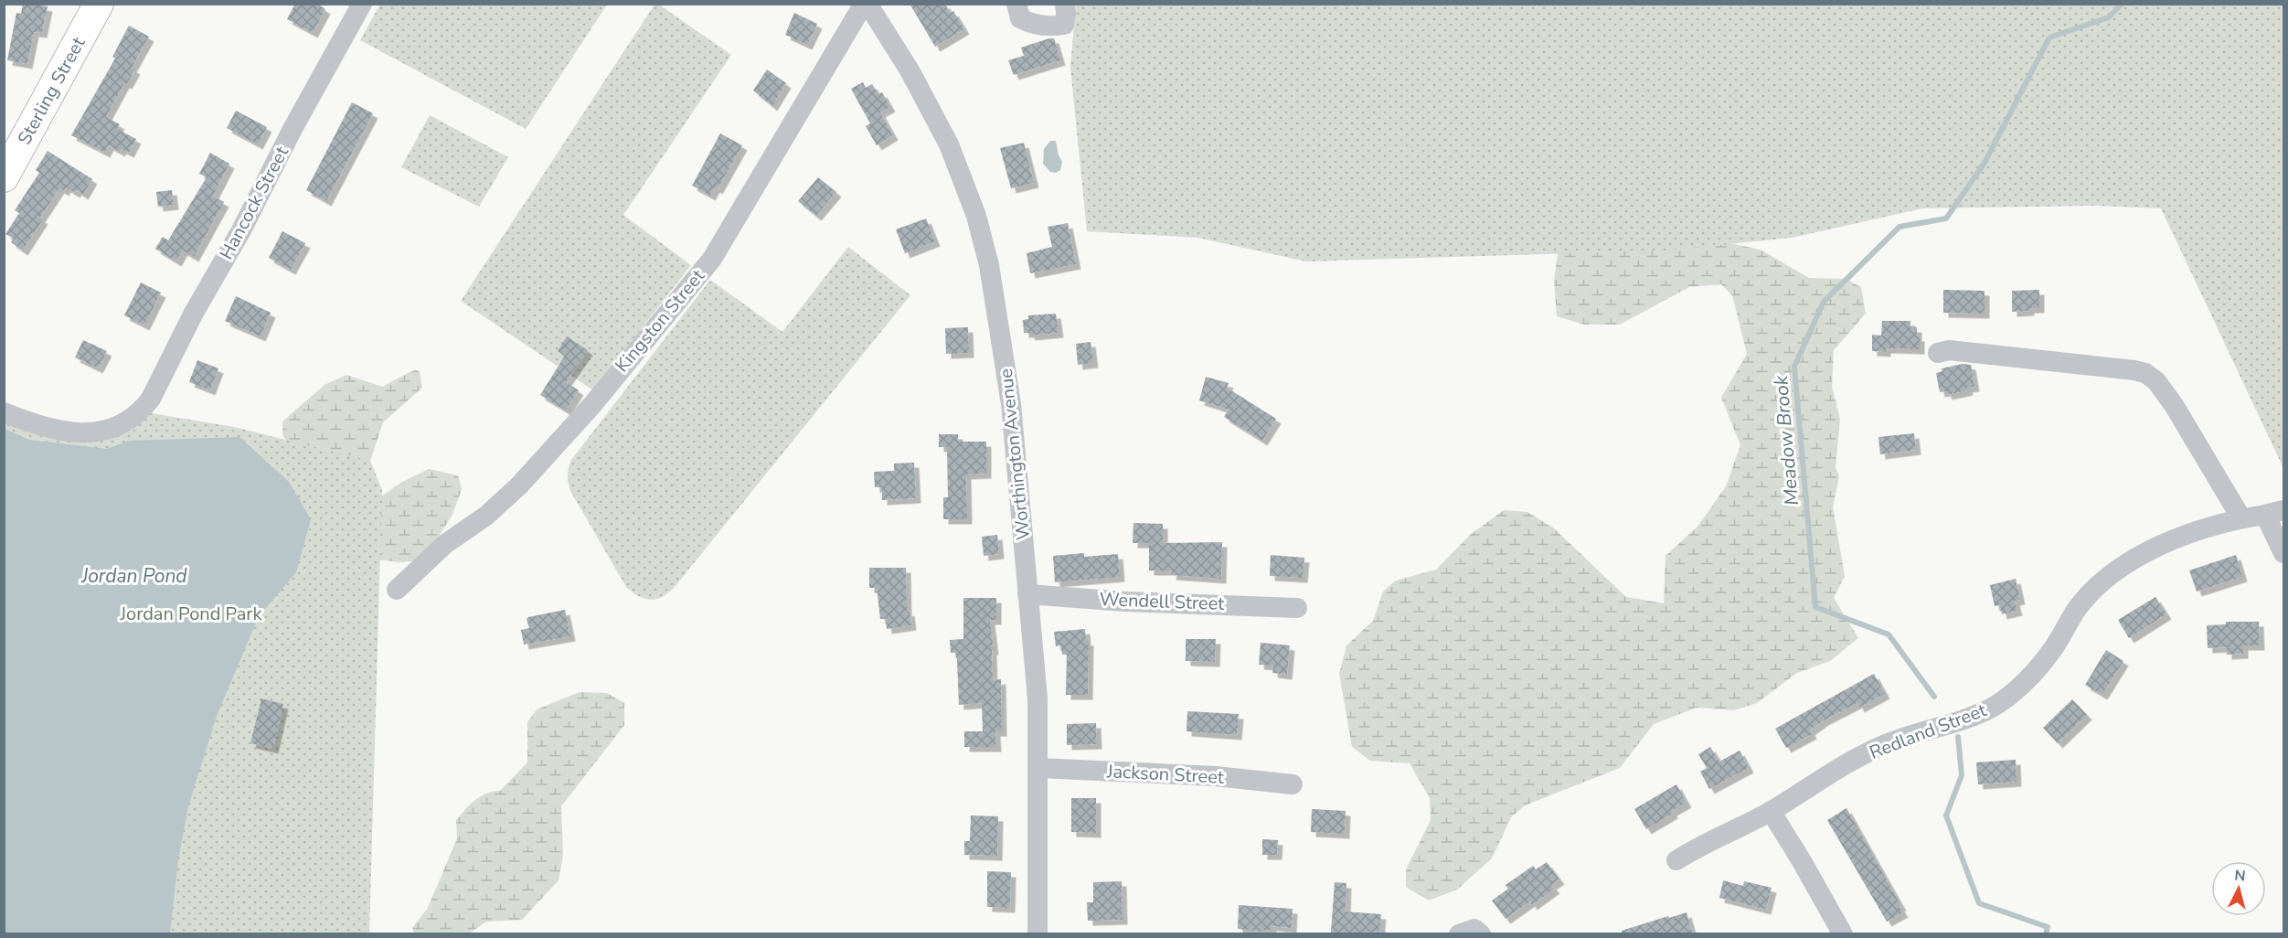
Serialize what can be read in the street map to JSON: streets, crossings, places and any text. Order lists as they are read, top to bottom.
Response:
{
  "streets": {
    "street": [
      "Sterling Street",
      "Hancock Street",
      "Kingston Street",
      "Worthington Avenue",
      "Wendell Street",
      "Redland Street",
      "Jackson Street"
    ]
  },
  "crossings": [
    ["Kingston Street", "Worthington Avenue"],
    ["Worthington Avenue", "Wendell Street"],
    ["Worthington Avenue", "Jackson Street"]
  ],
  "water": ["Meadow Brook", "Jordan Pond"],
  "parks": ["Jordan Pond Park"],
  "north": "top"
}
